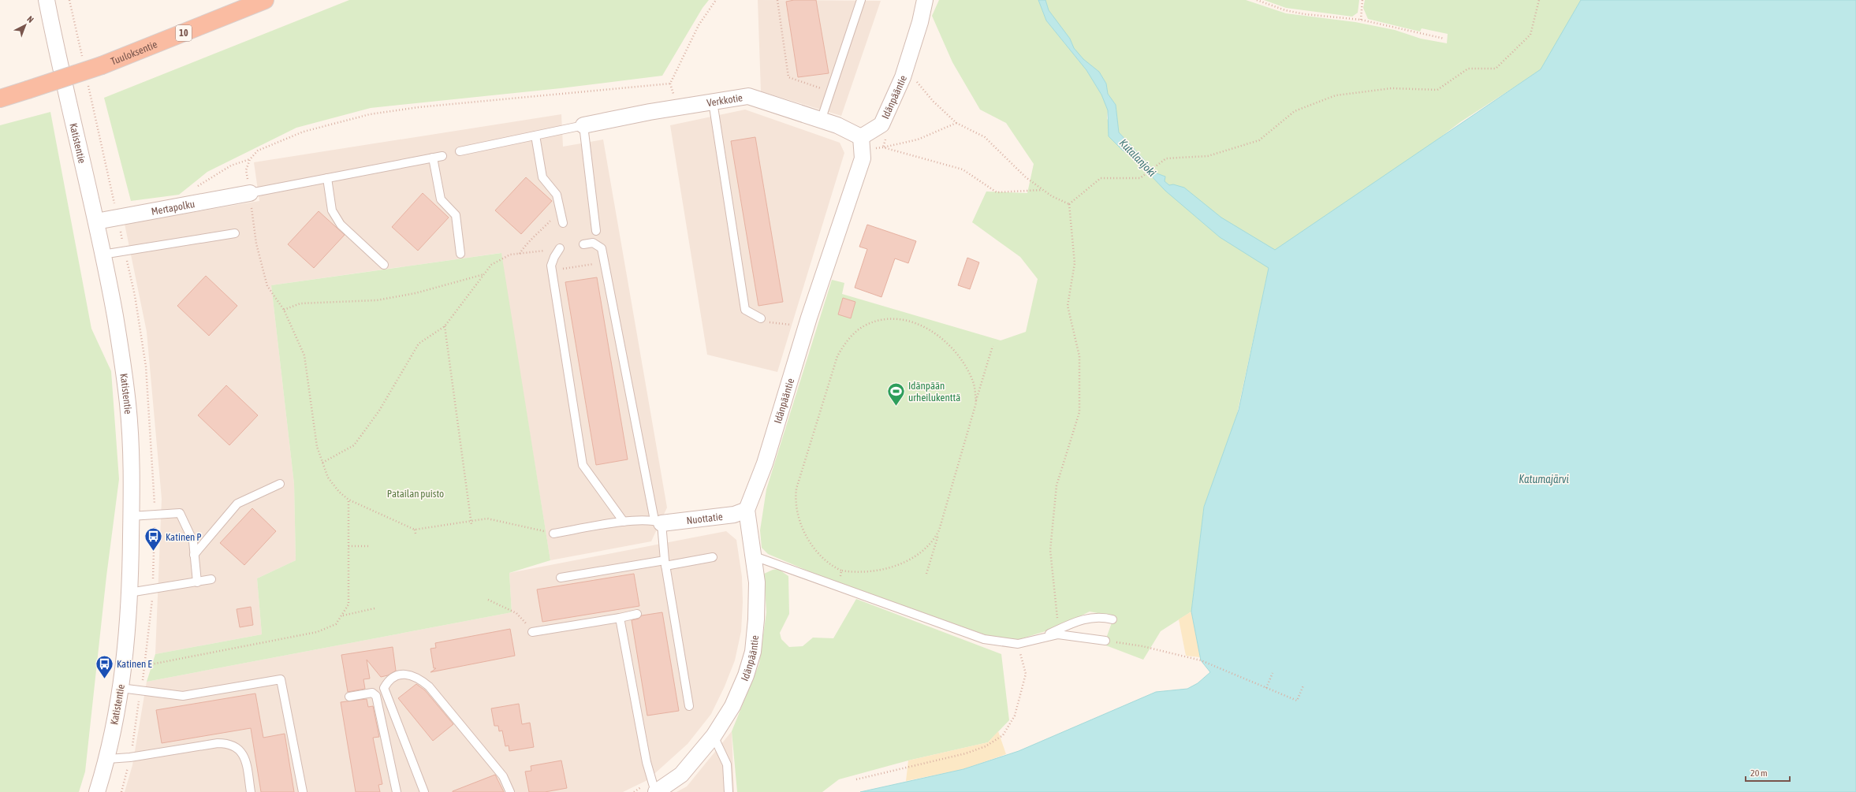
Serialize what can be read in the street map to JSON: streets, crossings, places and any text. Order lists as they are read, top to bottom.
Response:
{
  "streets": {
    "highway": ["10", "Tuuloksentie"],
    "street": [
      "Idänpääntie",
      "Verkkotie",
      "Katistentie",
      "Mertapolku",
      "Nuottatie"
    ]
  },
  "crossings": [
    ["Idänpääntie", "Verkkotie"],
    ["Idänpääntie", "Nuottatie"],
    ["Katistentie", "Mertapolku"]
  ],
  "water": ["Kutalanjoki", "Katumajärvi"],
  "parks": ["Patailan puisto"],
  "places": {
    "sports": ["Idänpään urheilukenttä"],
    "bus stop": ["Katinen P", "Katinen E"]
  },
  "scale_bar": "20 m",
  "north": "top right"
}
